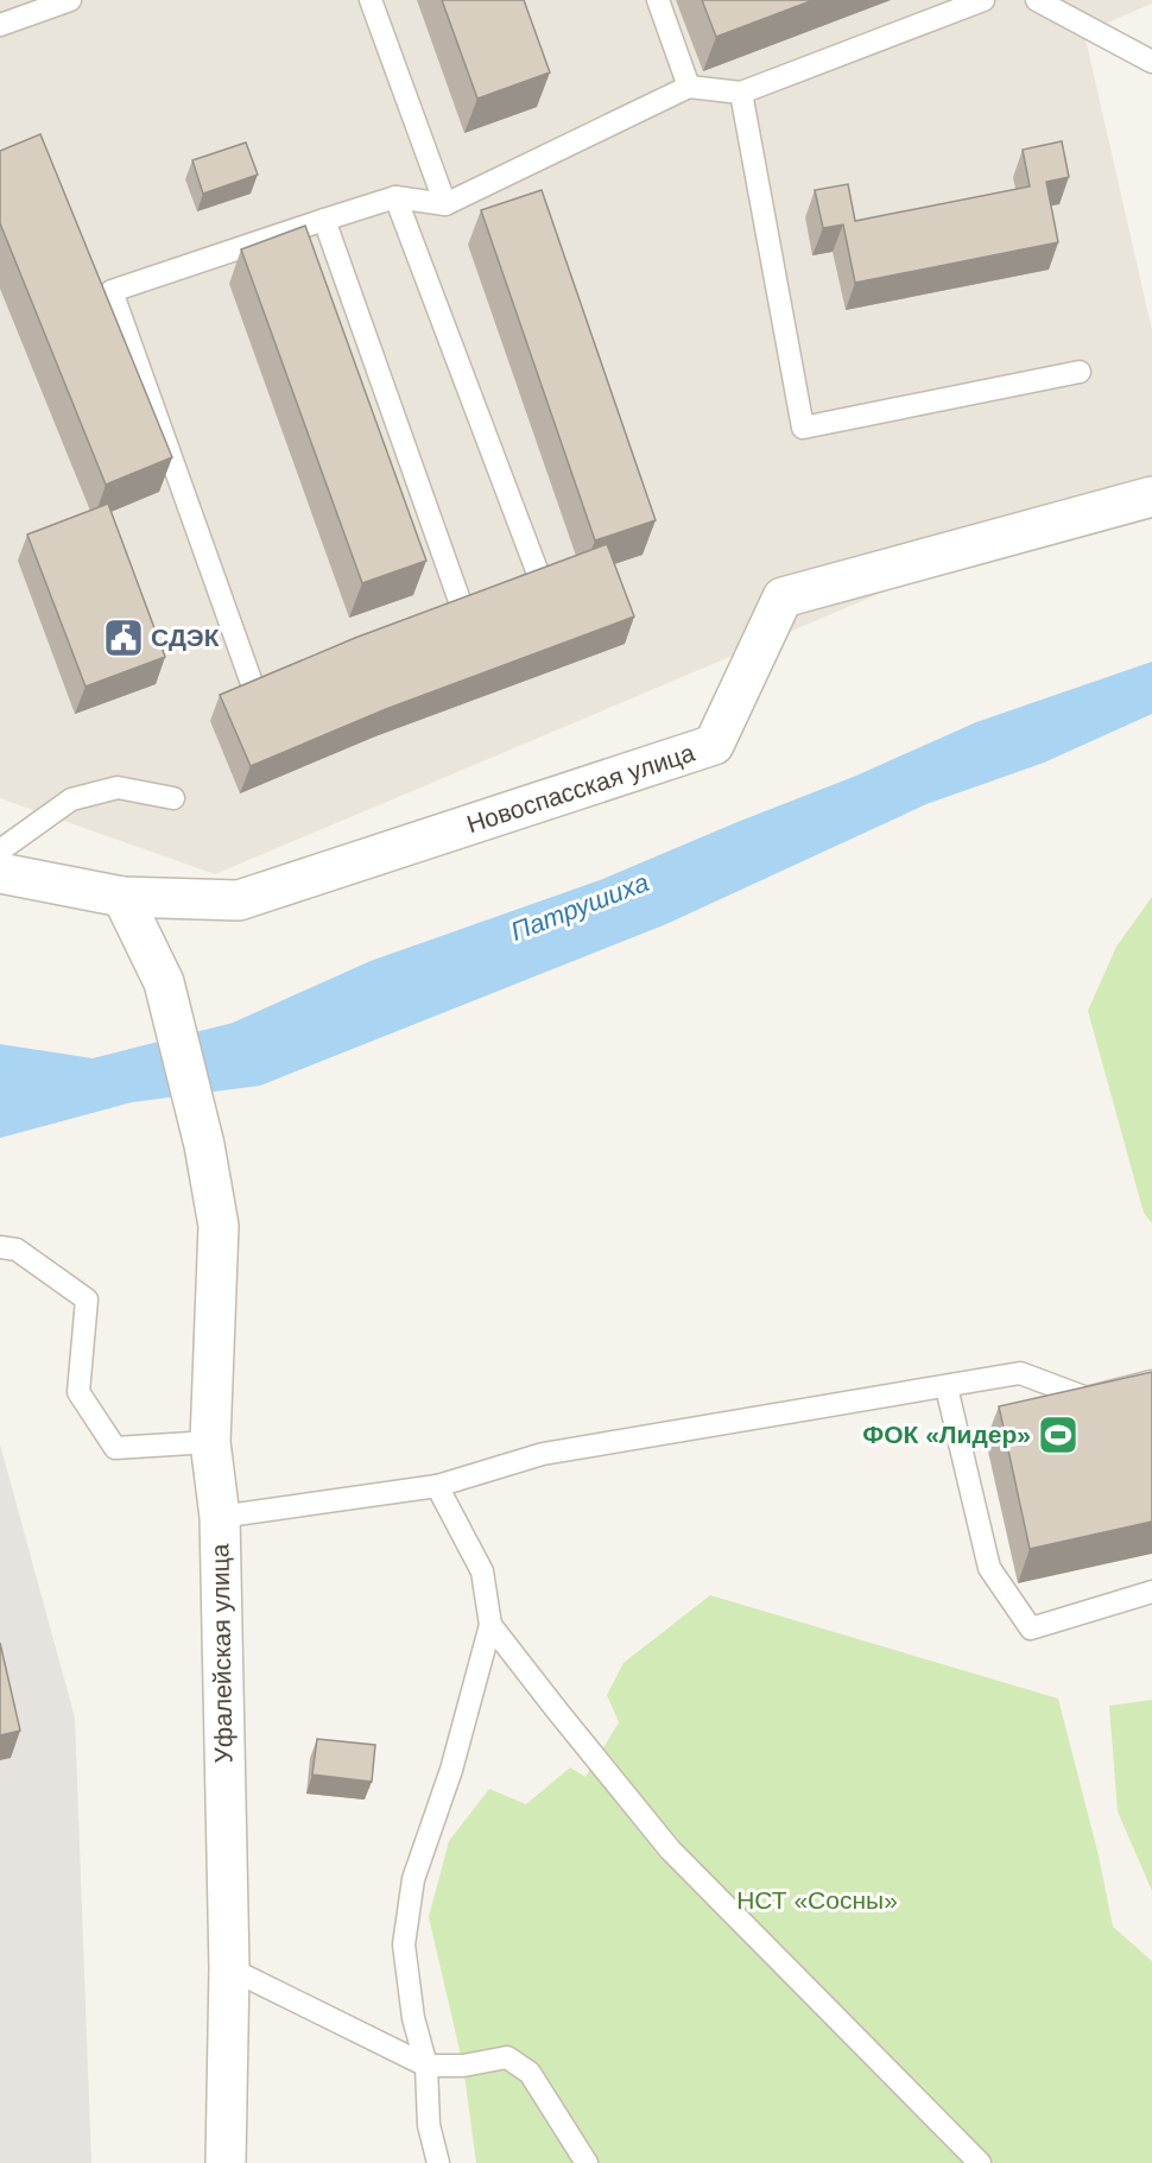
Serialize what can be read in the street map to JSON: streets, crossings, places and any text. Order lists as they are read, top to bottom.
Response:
{
  "streets": {
    "street": ["Новоспасская улица", "Уфалейская улица"]
  },
  "crossings": [
    ["Новоспасская улица", "Уфалейская улица"]
  ],
  "water": ["Патрушиха"],
  "parks": ["НСТ «Сосны»"],
  "places": {
    "public building": ["СДЭК"],
    "sports": ["ФОК «Лидер»"]
  }
}
